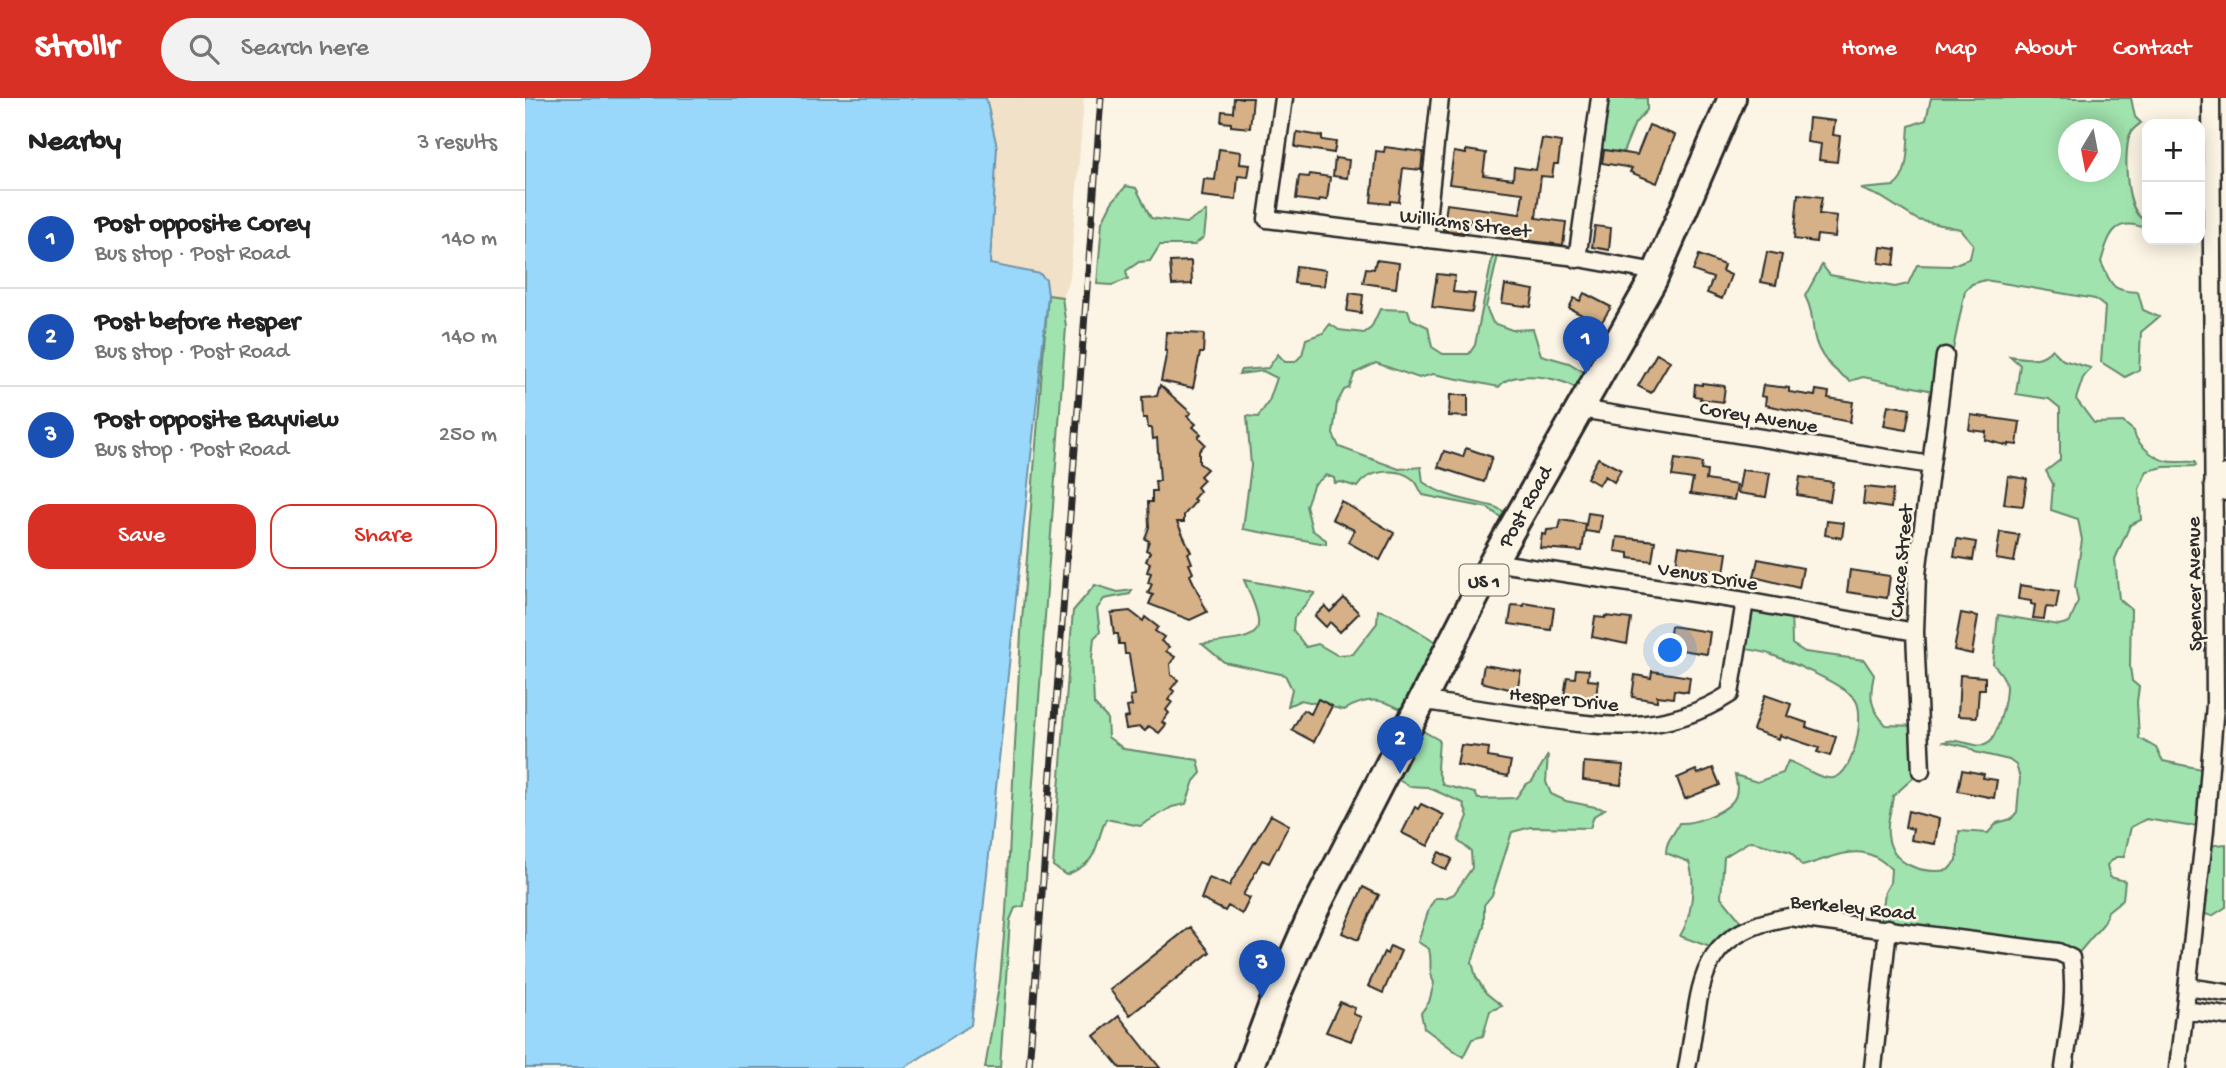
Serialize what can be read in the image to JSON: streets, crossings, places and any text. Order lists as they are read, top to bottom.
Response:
{
  "streets": {
    "main road": ["Post Road", "US 1"],
    "street": [
      "Williams Street",
      "Corey Avenue",
      "Chace Street",
      "Venus Drive",
      "Spencer Avenue",
      "Hesper Drive",
      "Berkeley Road"
    ]
  },
  "crossings": [
    ["Williams Street", "Post Road"],
    ["Corey Avenue", "Post Road"],
    ["Corey Avenue", "Chace Street"],
    ["Post Road", "Venus Drive"],
    ["Post Road", "Hesper Drive"],
    ["Chace Street", "Venus Drive"],
    ["Venus Drive", "Hesper Drive"]
  ],
  "north": "bottom",
  "page": {
    "header": "Strollr",
    "search": "Search here",
    "nav": [
      "Home",
      "Map",
      "About",
      "Contact"
    ],
    "heading": ["Nearby", "3 results"],
    "map_buttons": ["+", "−"],
    "list": [
      {
        "mark": "1",
        "name": "Post opposite Corey",
        "note": "Bus stop · Post Road",
        "value": "140 m"
      },
      {
        "mark": "2",
        "name": "Post before Hesper",
        "note": "Bus stop · Post Road",
        "value": "140 m"
      },
      {
        "mark": "3",
        "name": "Post opposite Bayview",
        "note": "Bus stop · Post Road",
        "value": "250 m"
      }
    ],
    "pins": ["1", "2", "3"],
    "buttons": ["Save", "Share"]
  }
}
